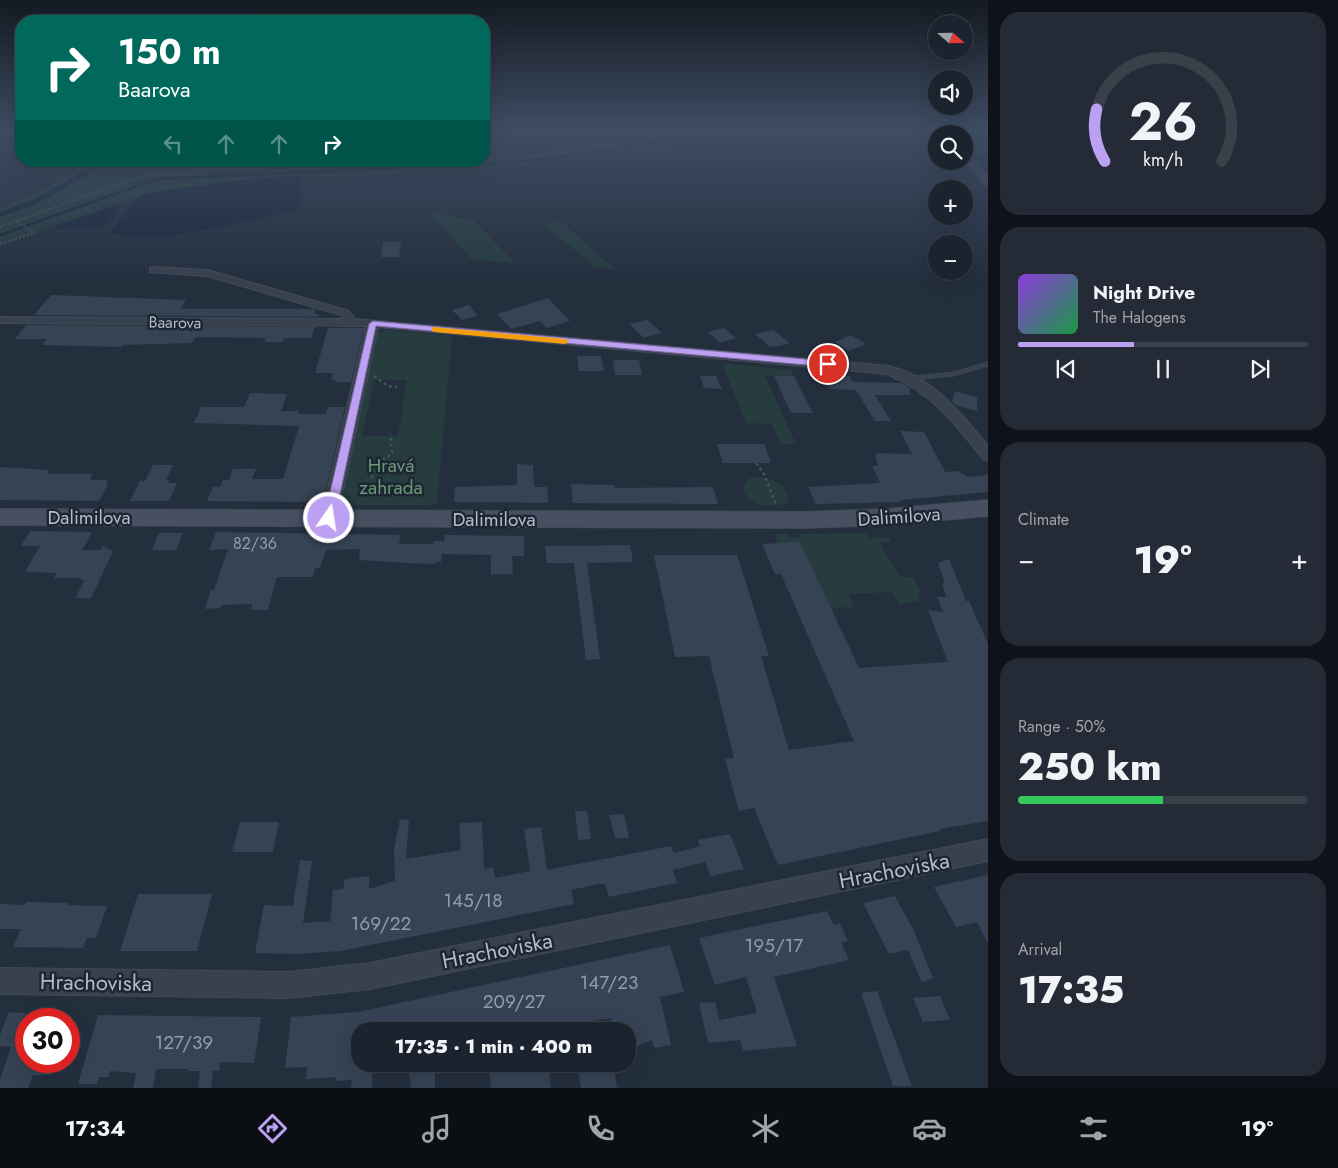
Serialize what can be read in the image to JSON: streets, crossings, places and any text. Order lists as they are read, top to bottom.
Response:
{
  "streets": {
    "main road": ["Dalimilova"],
    "street": ["Baarova", "Hrachoviska"]
  },
  "parks": ["Hravá zahrada"],
  "house_numbers": [
    "82/36",
    "145/18",
    "169/22",
    "195/17",
    "147/23",
    "209/27",
    "127/39"
  ],
  "north": "right",
  "page": {
    "map_buttons": ["+", "−"],
    "turn": ["150 m", "Baarova"],
    "song": ["Night Drive", "The Halogens"],
    "tile": [
      "Climate",
      ["Range · 50%", "250 km"],
      ["Arrival", "17:35"]
    ],
    "heat": ["−", "19°", "+"],
    "limit": "30",
    "trip": "17:35 · 1 min · 400 m",
    "tabs": ["17:34", "19°"],
    "gauge": ["26", "km/h"]
  }
}
